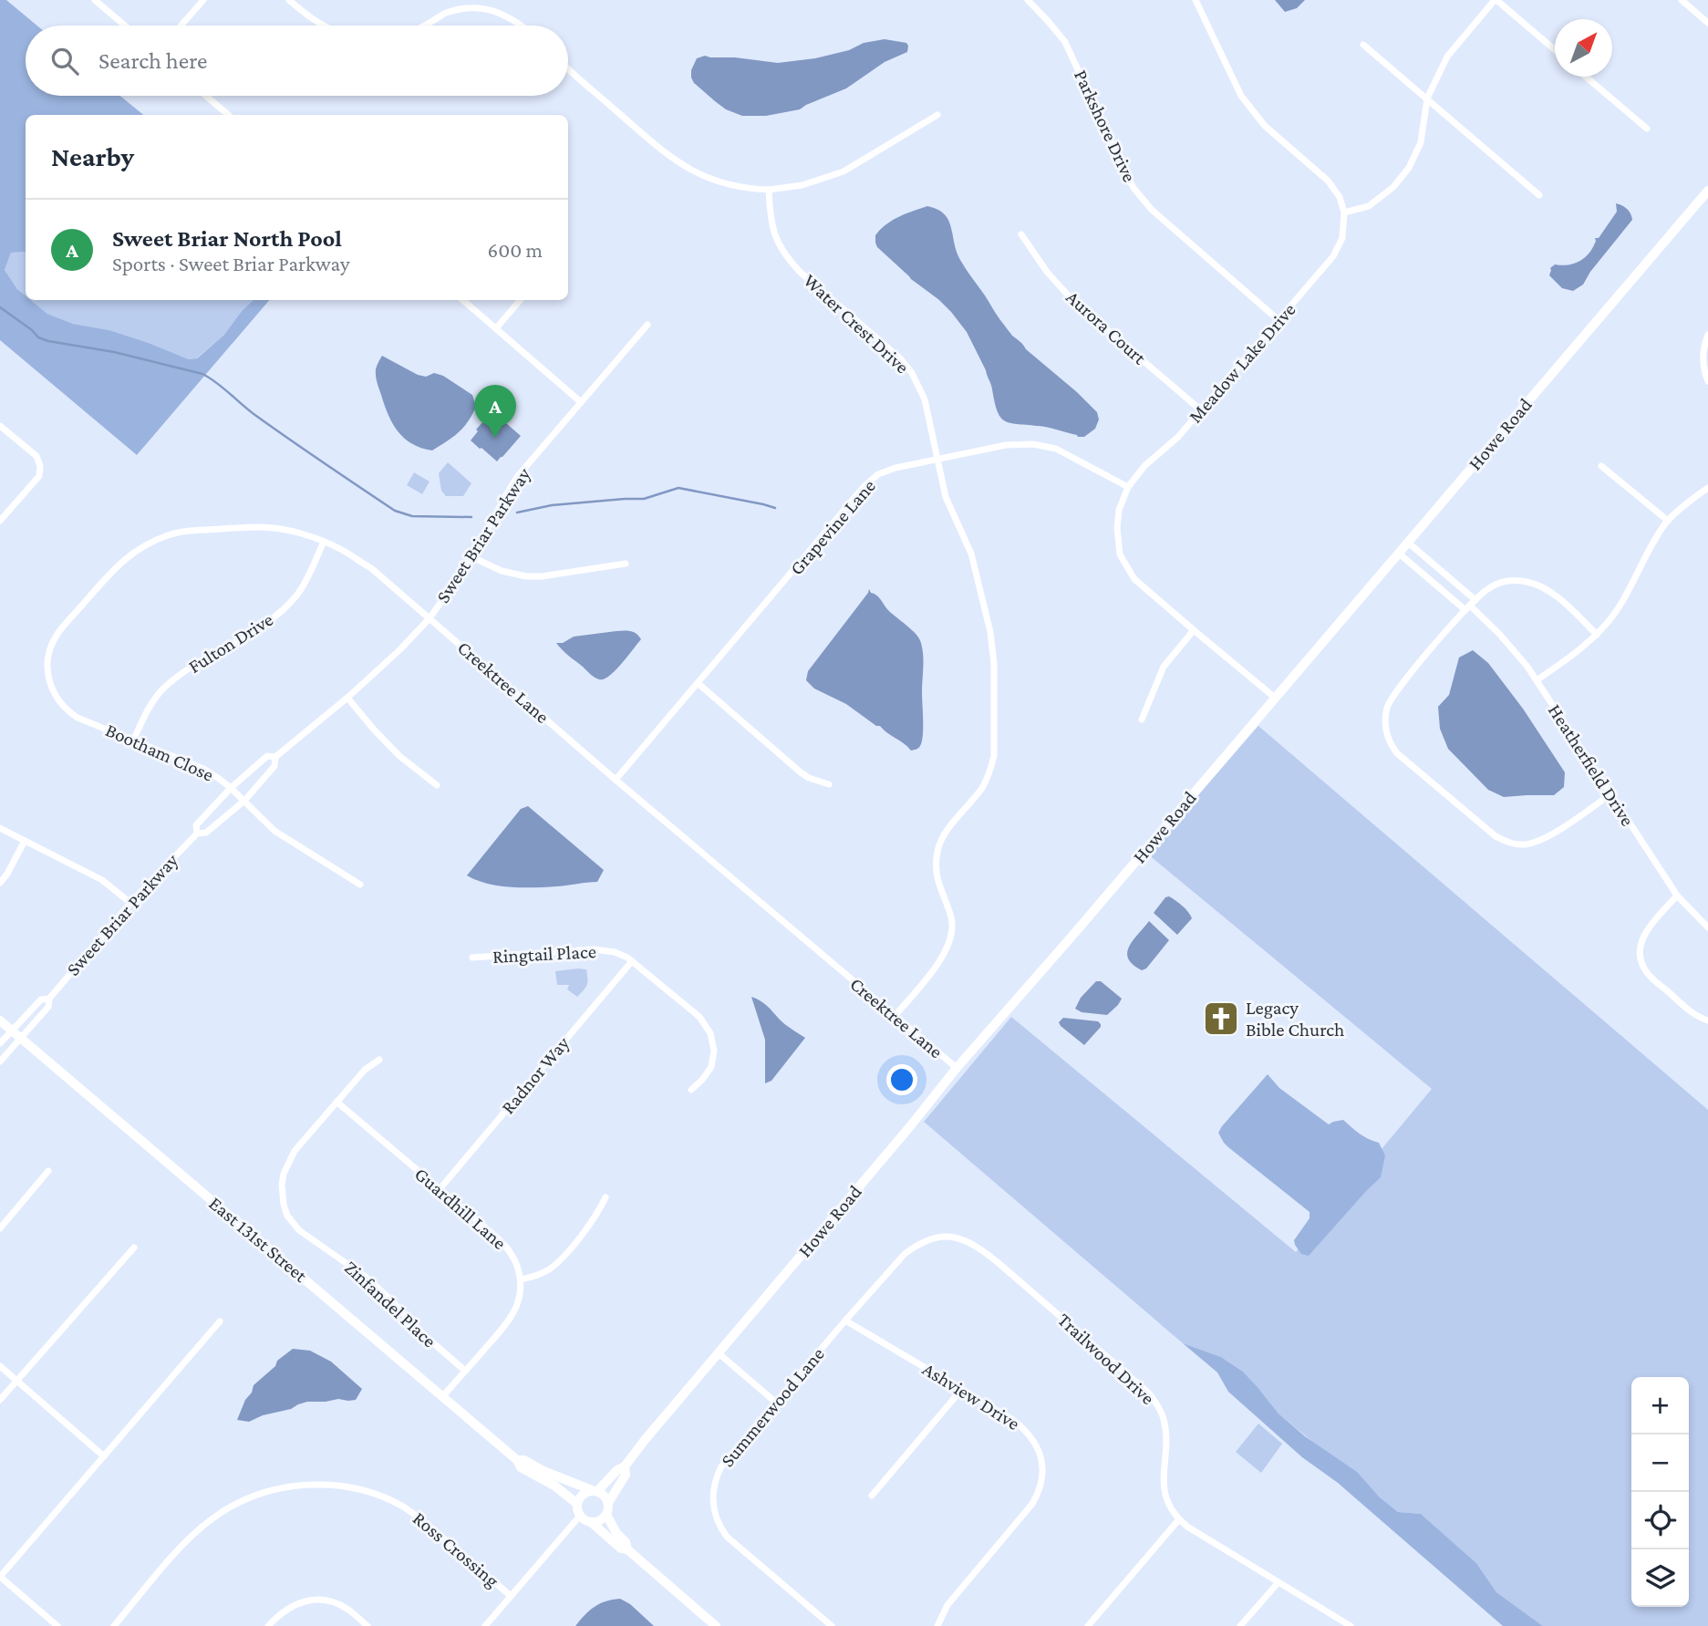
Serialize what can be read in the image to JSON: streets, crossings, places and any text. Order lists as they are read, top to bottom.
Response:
{
  "streets": {
    "street": [
      "Parkshore Drive",
      "Water Crest Drive",
      "Aurora Court",
      "Meadow Lake Drive",
      "Howe Road",
      "Grapevine Lane",
      "Sweet Briar Parkway",
      "Fulton Drive",
      "Creektree Lane",
      "Bootham Close",
      "Heatherfield Drive",
      "Ringtail Place",
      "Radnor Way",
      "Guardhill Lane",
      "East 131st Street",
      "Zinfandel Place",
      "Trailwood Drive",
      "Ashview Drive",
      "Summerwood Lane",
      "Ross Crossing"
    ]
  },
  "crossings": [
    ["Parkshore Drive", "Meadow Lake Drive"],
    ["Water Crest Drive", "Grapevine Lane"],
    ["Water Crest Drive", "Creektree Lane"],
    ["Aurora Court", "Meadow Lake Drive"],
    ["Meadow Lake Drive", "Howe Road"],
    ["Meadow Lake Drive", "Grapevine Lane"],
    ["Howe Road", "Creektree Lane"],
    ["Howe Road", "Heatherfield Drive"],
    ["Howe Road", "East 131st Street"],
    ["Grapevine Lane", "Creektree Lane"],
    ["Sweet Briar Parkway", "Creektree Lane"],
    ["Sweet Briar Parkway", "Bootham Close"],
    ["Sweet Briar Parkway", "East 131st Street"],
    ["Fulton Drive", "Creektree Lane"],
    ["Fulton Drive", "Bootham Close"],
    ["Creektree Lane", "Bootham Close"],
    ["Ringtail Place", "Radnor Way"],
    ["Radnor Way", "Guardhill Lane"],
    ["Guardhill Lane", "Zinfandel Place"],
    ["Trailwood Drive", "Summerwood Lane"],
    ["Ashview Drive", "Summerwood Lane"]
  ],
  "places": {
    "church": ["Legacy Bible Church"]
  },
  "north": "top right",
  "page": {
    "search": "Search here",
    "heading": "Nearby",
    "list": [
      {
        "mark": "A",
        "name": "Sweet Briar North Pool",
        "note": "Sports · Sweet Briar Parkway",
        "value": "600 m"
      }
    ],
    "pins": "A",
    "map_buttons": ["+", "−"]
  }
}
